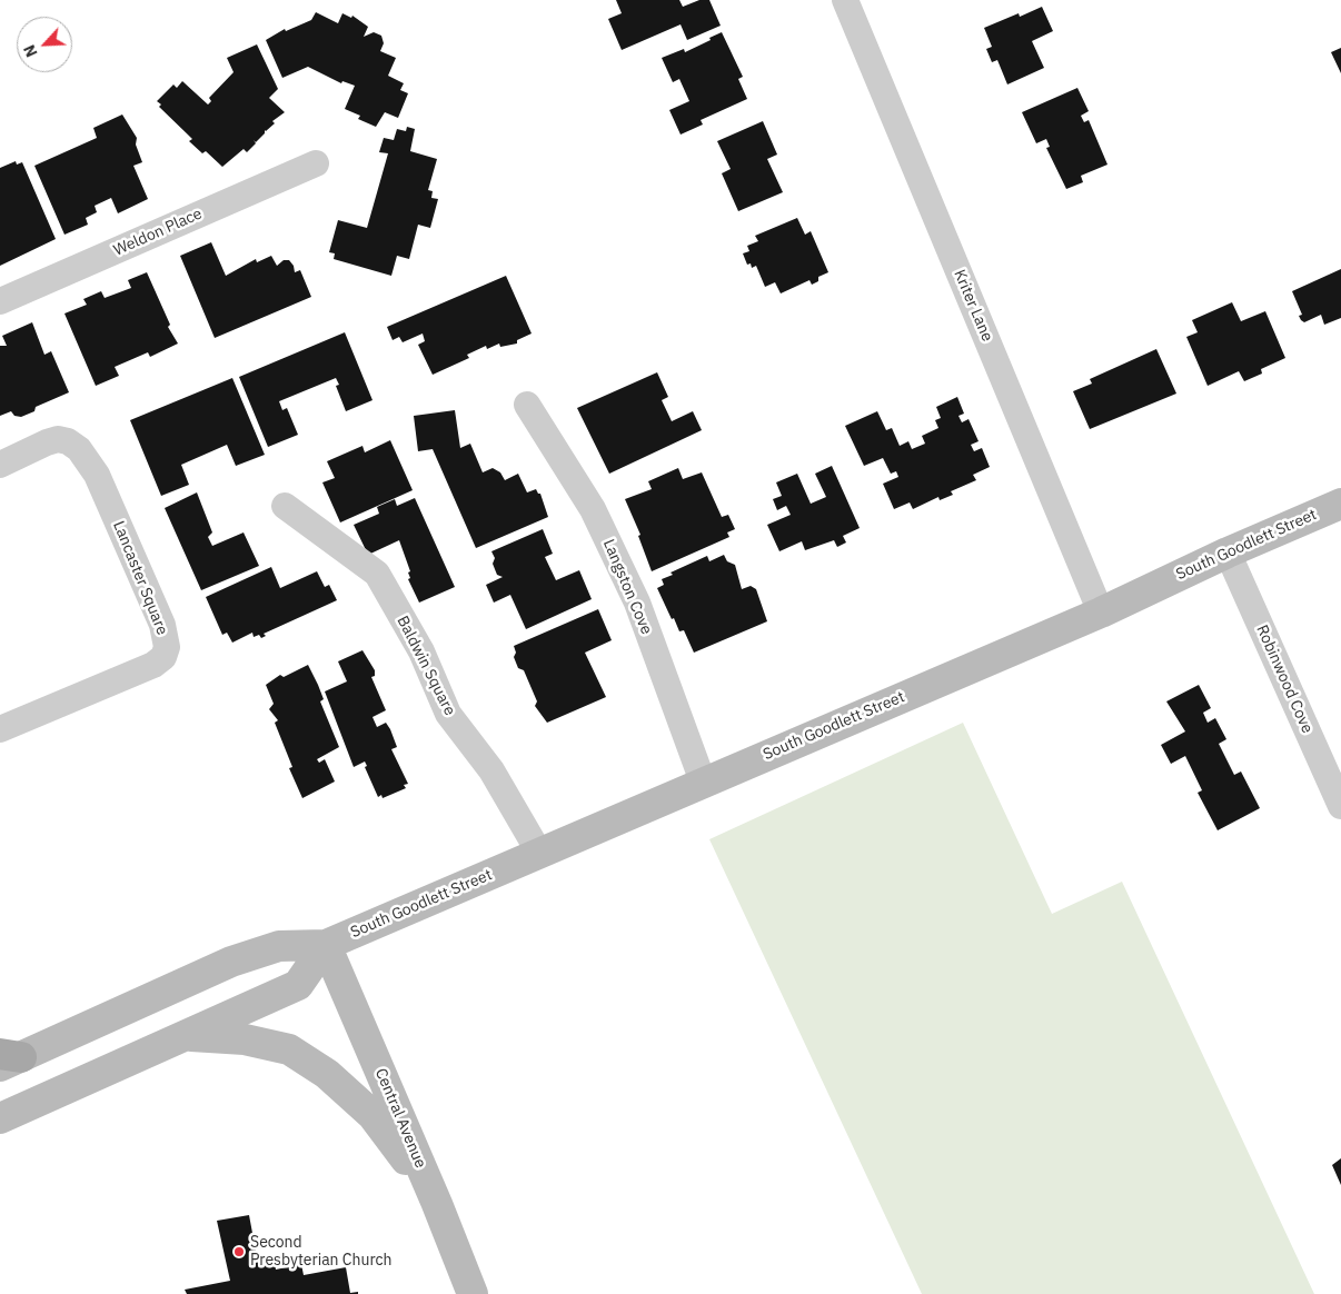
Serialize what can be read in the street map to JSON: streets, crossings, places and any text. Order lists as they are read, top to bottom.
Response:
{
  "streets": {
    "main road": ["South Goodlett Street", "Central Avenue"],
    "street": [
      "Weldon Place",
      "Kriter Lane",
      "Lancaster Square",
      "Langston Cove",
      "Baldwin Square",
      "Robinwood Cove"
    ]
  },
  "crossings": [
    ["Kriter Lane", "South Goodlett Street"],
    ["South Goodlett Street", "Langston Cove"],
    ["South Goodlett Street", "Baldwin Square"],
    ["South Goodlett Street", "Robinwood Cove"],
    ["South Goodlett Street", "Central Avenue"]
  ],
  "places": ["Second Presbyterian Church"],
  "north": "bottom left"
}
